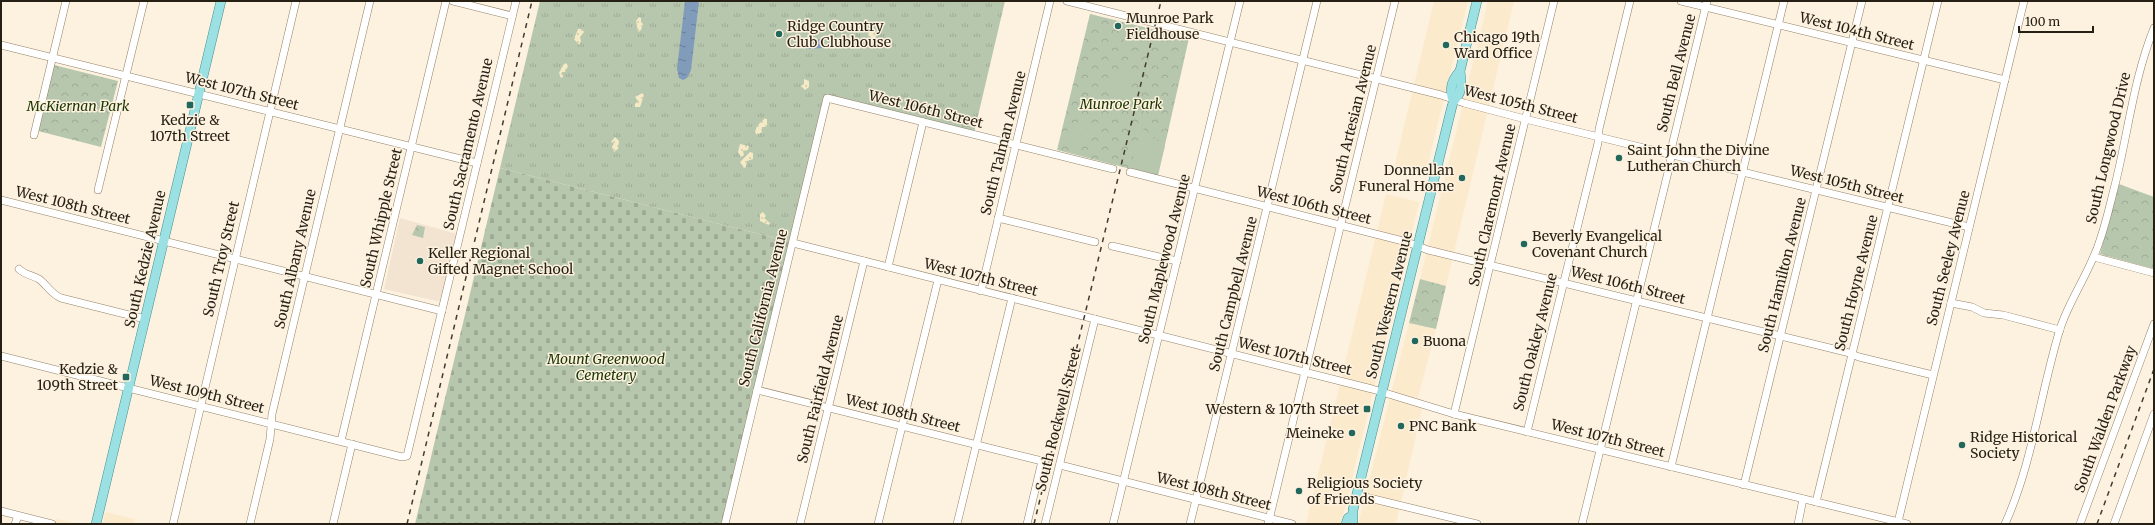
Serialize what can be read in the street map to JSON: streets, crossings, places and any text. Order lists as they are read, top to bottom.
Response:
{
  "streets": {
    "main road": ["South Kedzie Avenue", "South Western Avenue"],
    "street": [
      "West 104th Street",
      "South Bell Avenue",
      "West 107th Street",
      "West 105th Street",
      "West 106th Street",
      "South Artesian Avenue",
      "South Talman Avenue",
      "South Sacramento Avenue",
      "South Longwood Drive",
      "West 108th Street",
      "South Claremont Avenue",
      "South Whipple Street",
      "South Seeley Avenue",
      "South Troy Street",
      "South Albany Avenue",
      "South Maplewood Avenue",
      "South Hamilton Avenue",
      "South Hoyne Avenue",
      "South Campbell Avenue",
      "South California Avenue",
      "South Oakley Avenue",
      "South Fairfield Avenue",
      "West 109th Street",
      "South Rockwell Street",
      "South Walden Parkway"
    ]
  },
  "crossings": [
    ["West 104th Street", "South Bell Avenue"],
    ["West 104th Street", "South Seeley Avenue"],
    ["West 104th Street", "South Hamilton Avenue"],
    ["West 104th Street", "South Hoyne Avenue"],
    ["South Bell Avenue", "West 107th Street"],
    ["South Bell Avenue", "West 105th Street"],
    ["South Bell Avenue", "West 106th Street"],
    ["West 107th Street", "South Artesian Avenue"],
    ["West 107th Street", "South Talman Avenue"],
    ["West 107th Street", "South Sacramento Avenue"],
    ["West 107th Street", "South Claremont Avenue"],
    ["West 107th Street", "South Whipple Street"],
    ["West 107th Street", "South Seeley Avenue"],
    ["West 107th Street", "South Kedzie Avenue"],
    ["West 107th Street", "South Troy Street"],
    ["West 107th Street", "South Albany Avenue"],
    ["West 107th Street", "South Maplewood Avenue"],
    ["West 107th Street", "South Hamilton Avenue"],
    ["West 107th Street", "South Hoyne Avenue"],
    ["West 107th Street", "South Campbell Avenue"],
    ["West 107th Street", "South Western Avenue"],
    ["West 107th Street", "South California Avenue"],
    ["West 107th Street", "South Oakley Avenue"],
    ["West 107th Street", "South Fairfield Avenue"],
    ["West 107th Street", "South Rockwell Street"],
    ["West 105th Street", "South Artesian Avenue"],
    ["West 105th Street", "South Claremont Avenue"],
    ["West 105th Street", "South Seeley Avenue"],
    ["West 105th Street", "South Maplewood Avenue"],
    ["West 105th Street", "South Hamilton Avenue"],
    ["West 105th Street", "South Hoyne Avenue"],
    ["West 105th Street", "South Campbell Avenue"],
    ["West 105th Street", "South Western Avenue"],
    ["West 105th Street", "South Oakley Avenue"],
    ["West 106th Street", "South Artesian Avenue"],
    ["West 106th Street", "South Talman Avenue"],
    ["West 106th Street", "South Claremont Avenue"],
    ["West 106th Street", "South Seeley Avenue"],
    ["West 106th Street", "South Maplewood Avenue"],
    ["West 106th Street", "South Hamilton Avenue"],
    ["West 106th Street", "South Hoyne Avenue"],
    ["West 106th Street", "South Campbell Avenue"],
    ["West 106th Street", "South Western Avenue"],
    ["West 106th Street", "South California Avenue"],
    ["West 106th Street", "South Oakley Avenue"],
    ["South Artesian Avenue", "West 108th Street"],
    ["South Sacramento Avenue", "West 108th Street"],
    ["South Sacramento Avenue", "West 109th Street"],
    ["West 108th Street", "South Whipple Street"],
    ["West 108th Street", "South Kedzie Avenue"],
    ["West 108th Street", "South Troy Street"],
    ["West 108th Street", "South Albany Avenue"],
    ["West 108th Street", "South Maplewood Avenue"],
    ["West 108th Street", "South Campbell Avenue"],
    ["West 108th Street", "South California Avenue"],
    ["West 108th Street", "South Fairfield Avenue"],
    ["West 108th Street", "South Rockwell Street"],
    ["South Whipple Street", "West 109th Street"],
    ["South Kedzie Avenue", "West 109th Street"],
    ["South Troy Street", "West 109th Street"],
    ["South Albany Avenue", "West 109th Street"]
  ],
  "parks": ["Munroe Park", "McKiernan Park", "Mount Greenwood Cemetery"],
  "places": {
    "other": [
      "Munroe Park Fieldhouse",
      "Ridge Country Club Clubhouse",
      "Chicago 19th Ward Office",
      "Saint John the Divine Lutheran Church",
      "Donnellan Funeral Home",
      "Beverly Evangelical Covenant Church",
      "Keller Regional Gifted Magnet School",
      "Buona",
      "PNC Bank",
      "Meineke",
      "Ridge Historical Society",
      "Religious Society of Friends"
    ],
    "transit": ["Kedzie & 107th Street", "Kedzie & 109th Street", "Western & 107th Street"]
  },
  "scale_bar": "100 m"
}
